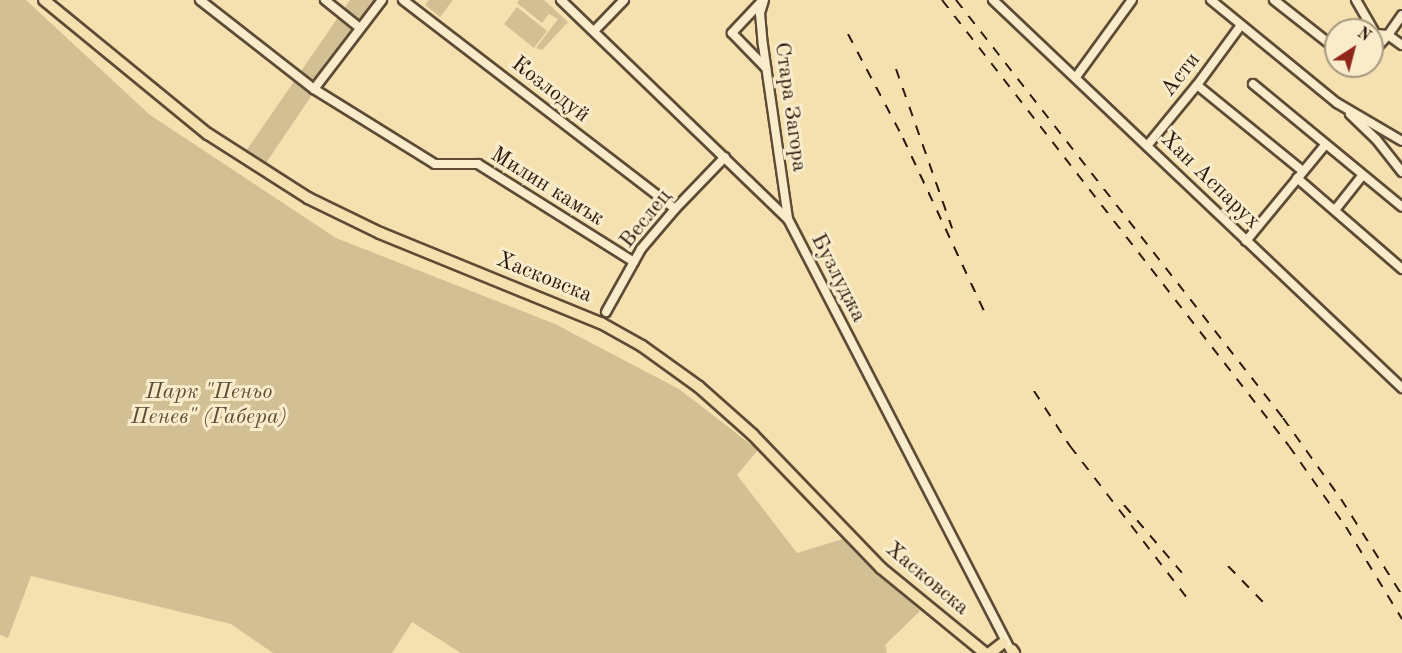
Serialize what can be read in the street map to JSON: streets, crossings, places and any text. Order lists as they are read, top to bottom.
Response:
{
  "streets": {
    "main road": ["Хасковска"],
    "street": [
      "Асти",
      "Козлодуй",
      "Стара Загора",
      "Хан Аспарух",
      "Милин камък",
      "Веслец",
      "Бузлуджа"
    ]
  },
  "crossings": [
    ["Асти", "Хан Аспарух"],
    ["Козлодуй", "Веслец"],
    ["Стара Загора", "Бузлуджа"],
    ["Милин камък", "Веслец"],
    ["Веслец", "Бузлуджа"]
  ],
  "parks": ["Парк \"Пеньо Пенев\" (Габера)"],
  "north": "top right"
}
